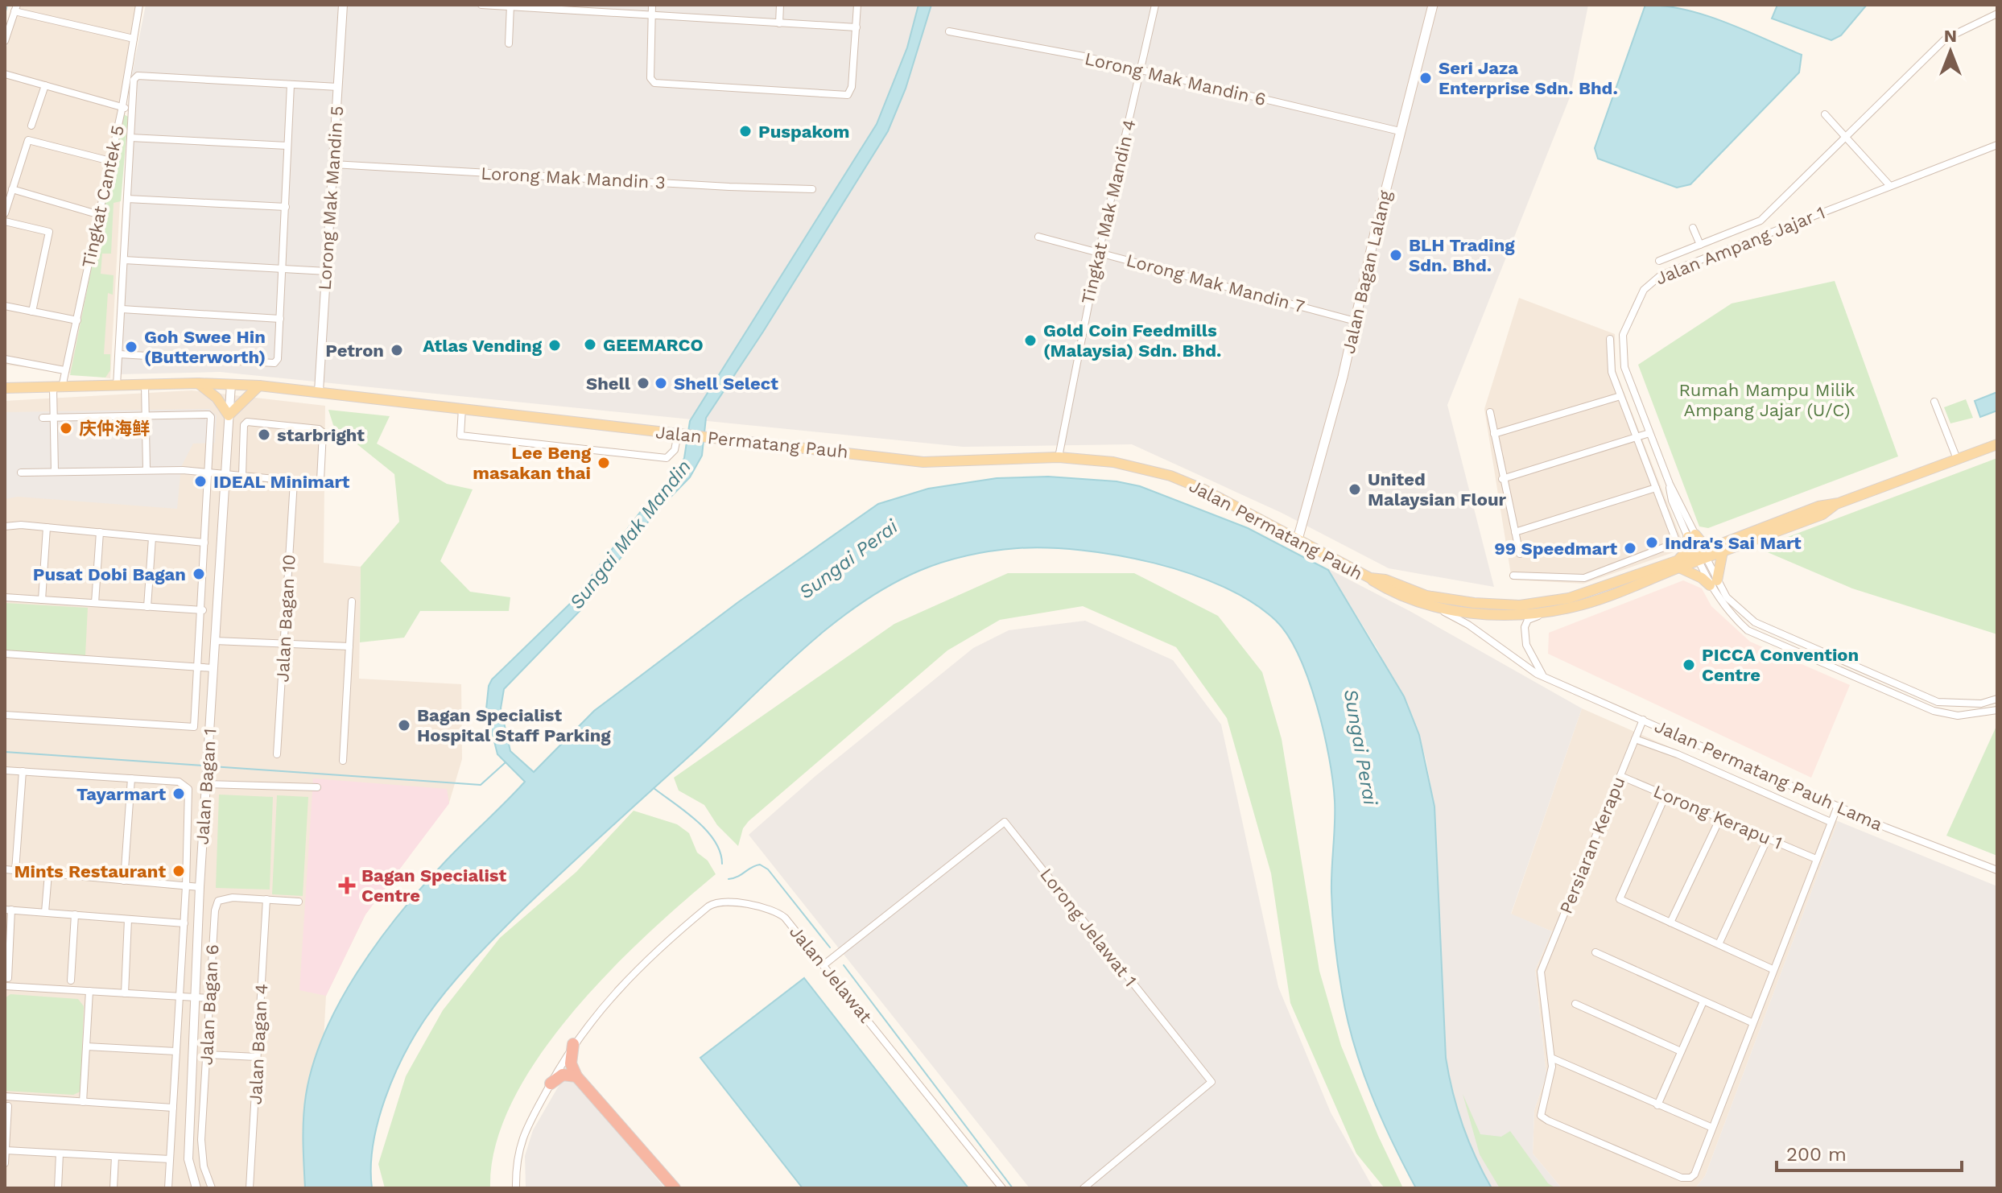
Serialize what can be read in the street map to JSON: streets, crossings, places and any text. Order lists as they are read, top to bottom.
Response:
{
  "streets": {
    "main road": ["Jalan Bagan Lalang", "Jalan Permatang Pauh"],
    "street": [
      "Lorong Mak Mandin 6",
      "Lorong Mak Mandin 3",
      "Tingkat Cantek 5",
      "Lorong Mak Mandin 5",
      "Tingkat Mak Mandin 4",
      "Jalan Ampang Jajar 1",
      "Lorong Mak Mandin 7",
      "Jalan Bagan 10",
      "Jalan Permatang Pauh Lama",
      "Jalan Bagan 1",
      "Lorong Kerapu 1",
      "Persiaran Kerapu",
      "Lorong Jelawat 1",
      "Jalan Jelawat",
      "Jalan Bagan 6",
      "Jalan Bagan 4"
    ]
  },
  "crossings": [
    ["Lorong Mak Mandin 6", "Tingkat Mak Mandin 4"],
    ["Lorong Mak Mandin 6", "Jalan Bagan Lalang"],
    ["Lorong Mak Mandin 3", "Lorong Mak Mandin 5"],
    ["Tingkat Cantek 5", "Jalan Permatang Pauh"],
    ["Lorong Mak Mandin 5", "Jalan Permatang Pauh"],
    ["Tingkat Mak Mandin 4", "Lorong Mak Mandin 7"],
    ["Tingkat Mak Mandin 4", "Jalan Permatang Pauh"],
    ["Jalan Ampang Jajar 1", "Jalan Permatang Pauh"],
    ["Jalan Bagan Lalang", "Lorong Mak Mandin 7"],
    ["Jalan Bagan Lalang", "Jalan Permatang Pauh"],
    ["Jalan Permatang Pauh", "Jalan Bagan 1"],
    ["Jalan Permatang Pauh Lama", "Persiaran Kerapu"],
    ["Lorong Kerapu 1", "Persiaran Kerapu"],
    ["Lorong Jelawat 1", "Jalan Jelawat"],
    ["Jalan Bagan 6", "Jalan Bagan 4"]
  ],
  "water": ["Sungai Mak Mandin", "Sungai Perai"],
  "parks": ["Rumah Mampu Milik Ampang Jajar (U/C)"],
  "places": {
    "other": [
      "Seri Jaza Enterprise Sdn. Bhd.",
      "Puspakom",
      "BLH Trading Sdn. Bhd.",
      "Gold Coin Feedmills (Malaysia) Sdn. Bhd.",
      "GEEMARCO",
      "Atlas Vending",
      "Goh Swee Hin (Butterworth)",
      "Petron",
      "Shell",
      "Shell Select",
      "庆仲海鲜",
      "starbright",
      "Lee Beng masakan thai",
      "IDEAL Minimart",
      "United Malaysian Flour",
      "Indra's Sai Mart",
      "99 Speedmart",
      "Pusat Dobi Bagan",
      "PICCA Convention Centre",
      "Bagan Specialist Hospital Staff Parking",
      "Tayarmart",
      "Mints Restaurant"
    ],
    "health": ["Bagan Specialist Centre"]
  },
  "scale_bar": "200 m",
  "north": "top"
}
